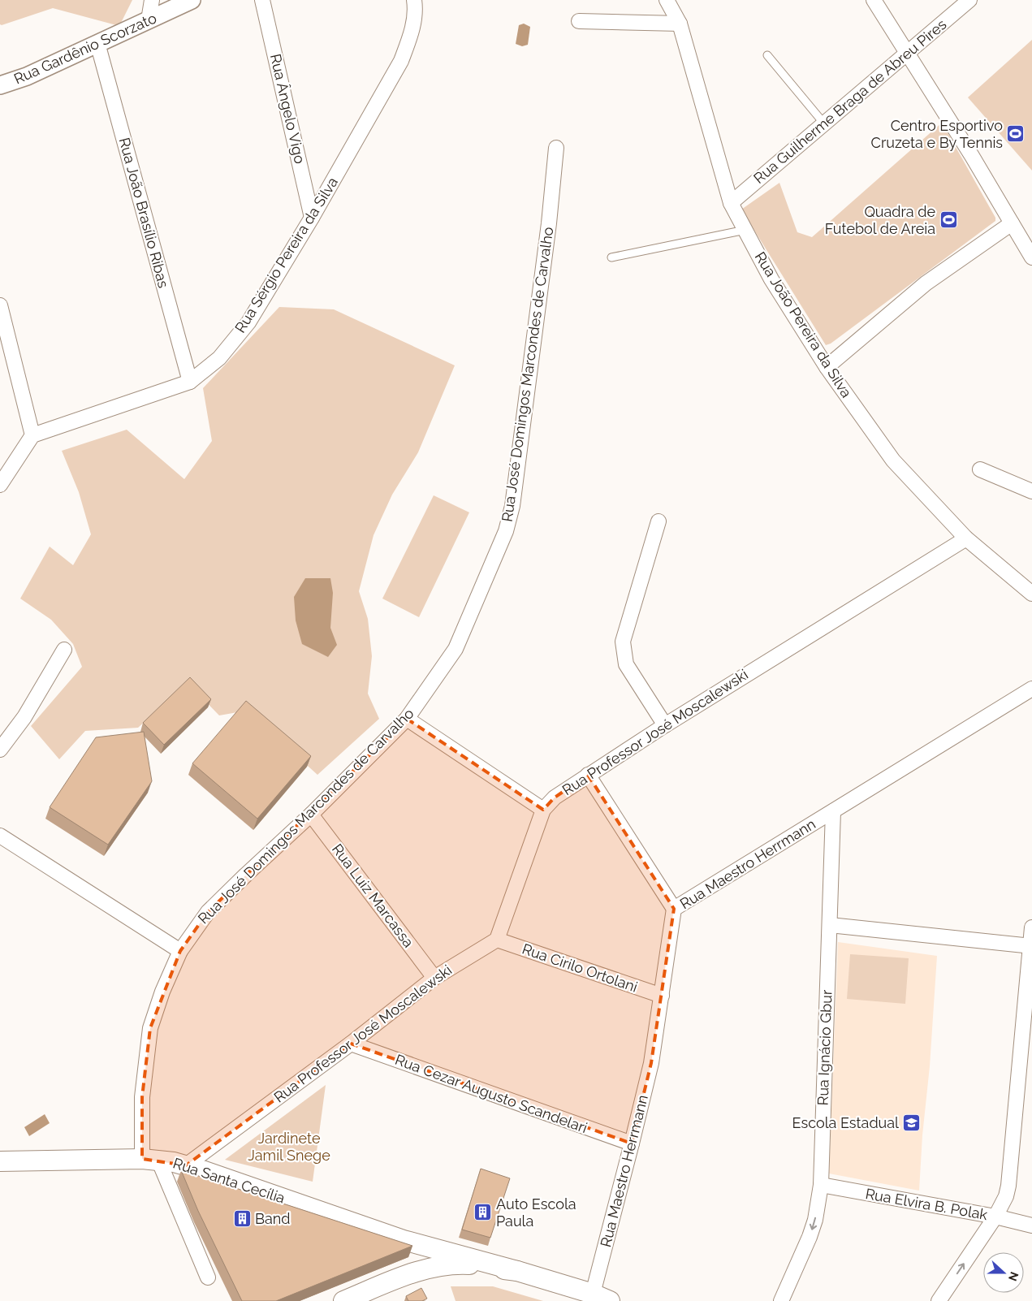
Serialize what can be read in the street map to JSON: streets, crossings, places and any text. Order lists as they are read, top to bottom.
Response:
{
  "streets": {
    "main road": ["Rua Santa Cecília"],
    "street": [
      "Rua Gardênio Scorzato",
      "Rua Guilherme Braga de Abreu Pires",
      "Rua Ângelo Vigo",
      "Rua João Brasílio Ribas",
      "Rua Sérgio Pereira da Silva",
      "Rua João Pereira da Silva",
      "Rua José Domingos Marcondes de Carvalho",
      "Rua Professor José Moscalewski",
      "Rua Maestro Herrmann",
      "Rua Luiz Marcassa",
      "Rua Cirilo Ortolani",
      "Rua Ignácio Gbur",
      "Rua Cezar Augusto Scandelari",
      "Rua Elvira B. Polak"
    ]
  },
  "crossings": [
    ["Rua Gardênio Scorzato", "Rua João Brasílio Ribas"],
    ["Rua Guilherme Braga de Abreu Pires", "Rua João Pereira da Silva"],
    ["Rua Ângelo Vigo", "Rua Sérgio Pereira da Silva"],
    ["Rua João Brasílio Ribas", "Rua Sérgio Pereira da Silva"],
    ["Rua João Pereira da Silva", "Rua Professor José Moscalewski"],
    ["Rua José Domingos Marcondes de Carvalho", "Rua Luiz Marcassa"],
    ["Rua José Domingos Marcondes de Carvalho", "Rua Santa Cecília"],
    ["Rua Professor José Moscalewski", "Rua Luiz Marcassa"],
    ["Rua Professor José Moscalewski", "Rua Cirilo Ortolani"],
    ["Rua Professor José Moscalewski", "Rua Cezar Augusto Scandelari"],
    ["Rua Professor José Moscalewski", "Rua Santa Cecília"],
    ["Rua Maestro Herrmann", "Rua Cirilo Ortolani"],
    ["Rua Maestro Herrmann", "Rua Ignácio Gbur"],
    ["Rua Maestro Herrmann", "Rua Cezar Augusto Scandelari"],
    ["Rua Ignácio Gbur", "Rua Elvira B. Polak"]
  ],
  "parks": ["Jardinete Jamil Snege"],
  "places": {
    "sports": ["Centro Esportivo Cruzeta e By Tennis", "Quadra de Futebol de Areia"],
    "school or university": ["Escola Estadual"],
    "building": ["Auto Escola Paula", "Band"]
  },
  "north": "right"
}
